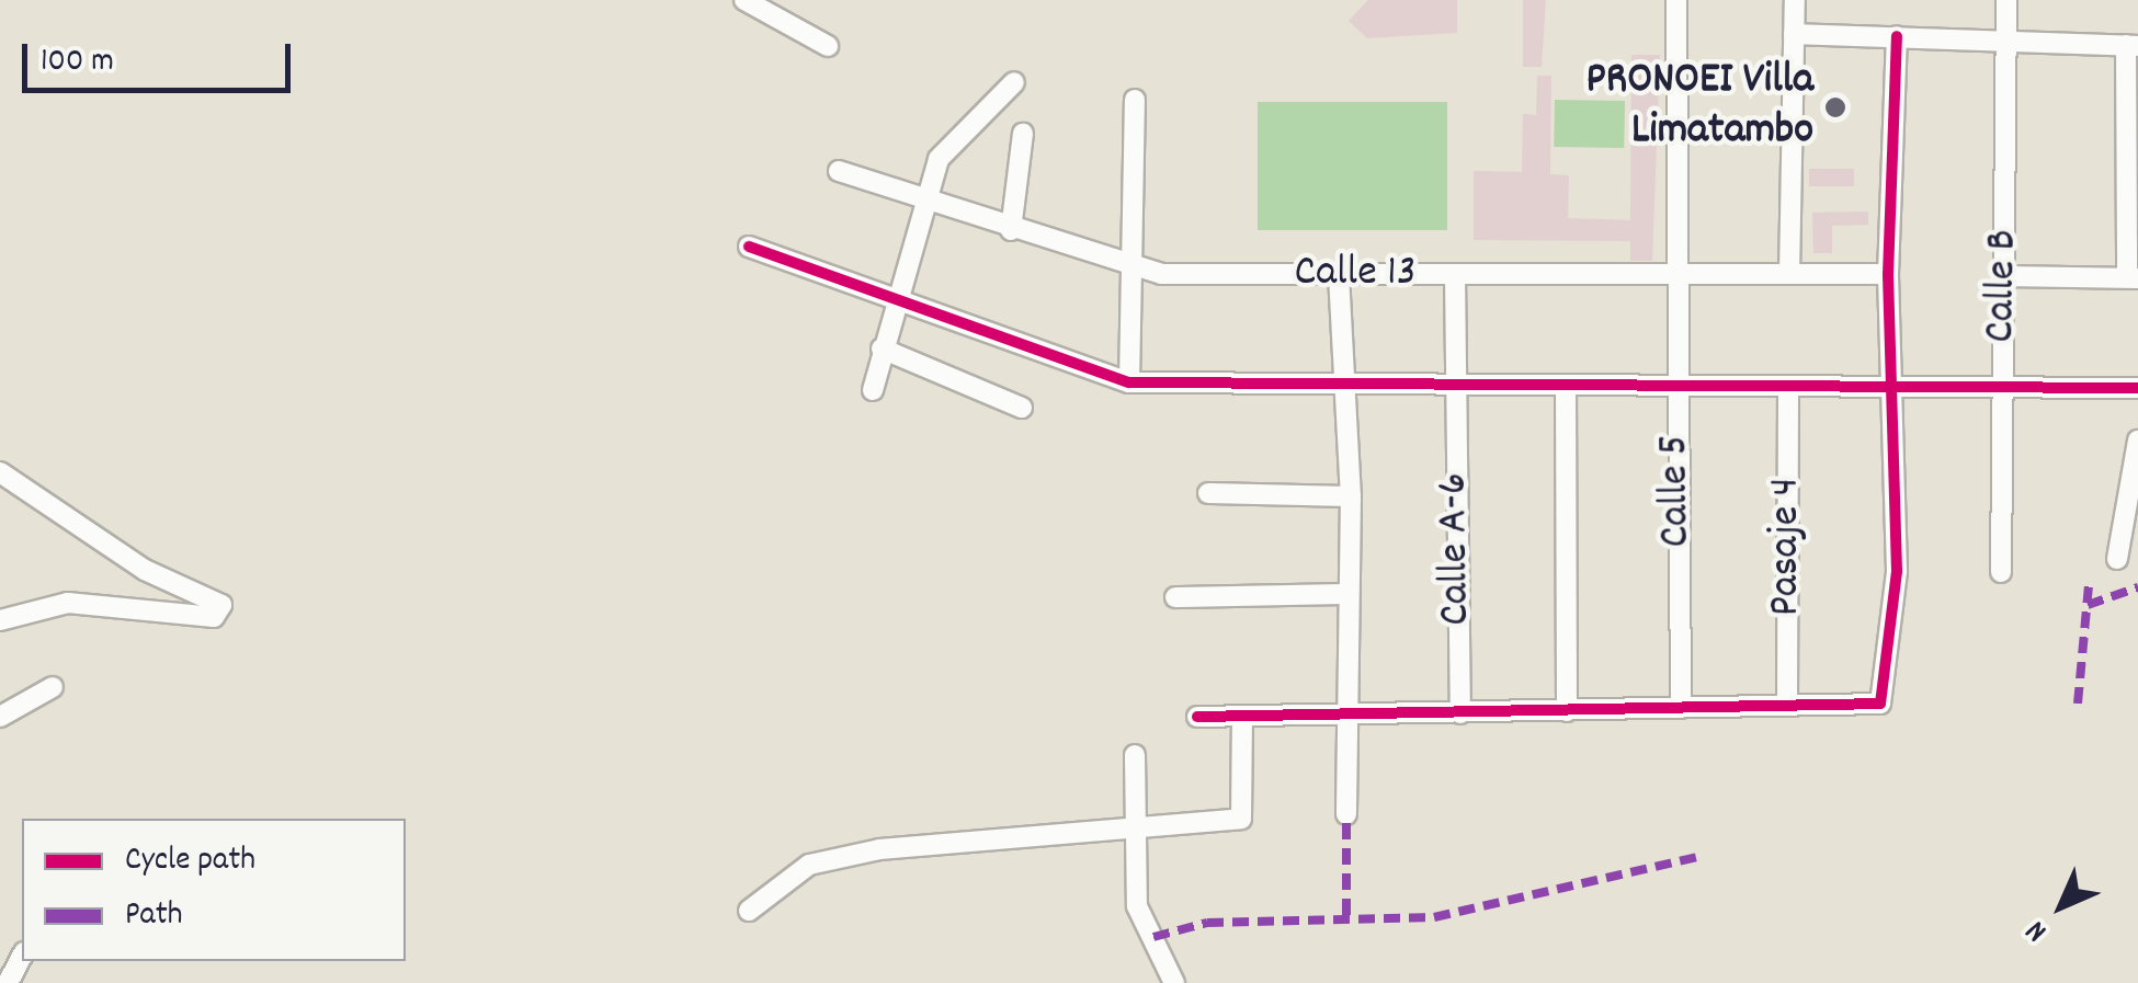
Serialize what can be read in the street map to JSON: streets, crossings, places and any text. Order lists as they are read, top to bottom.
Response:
{
  "streets": {
    "street": [
      "Calle 13",
      "Calle B",
      "Calle 5",
      "Pasaje 4",
      "Calle A-6"
    ]
  },
  "crossings": [
    ["Calle 13", "Calle 5"],
    ["Calle 13", "Calle A-6"]
  ],
  "places": ["PRONOEI Villa Limatambo"],
  "legend": ["Cycle path", "Path"],
  "scale_bar": "100 m",
  "north": "bottom left"
}
